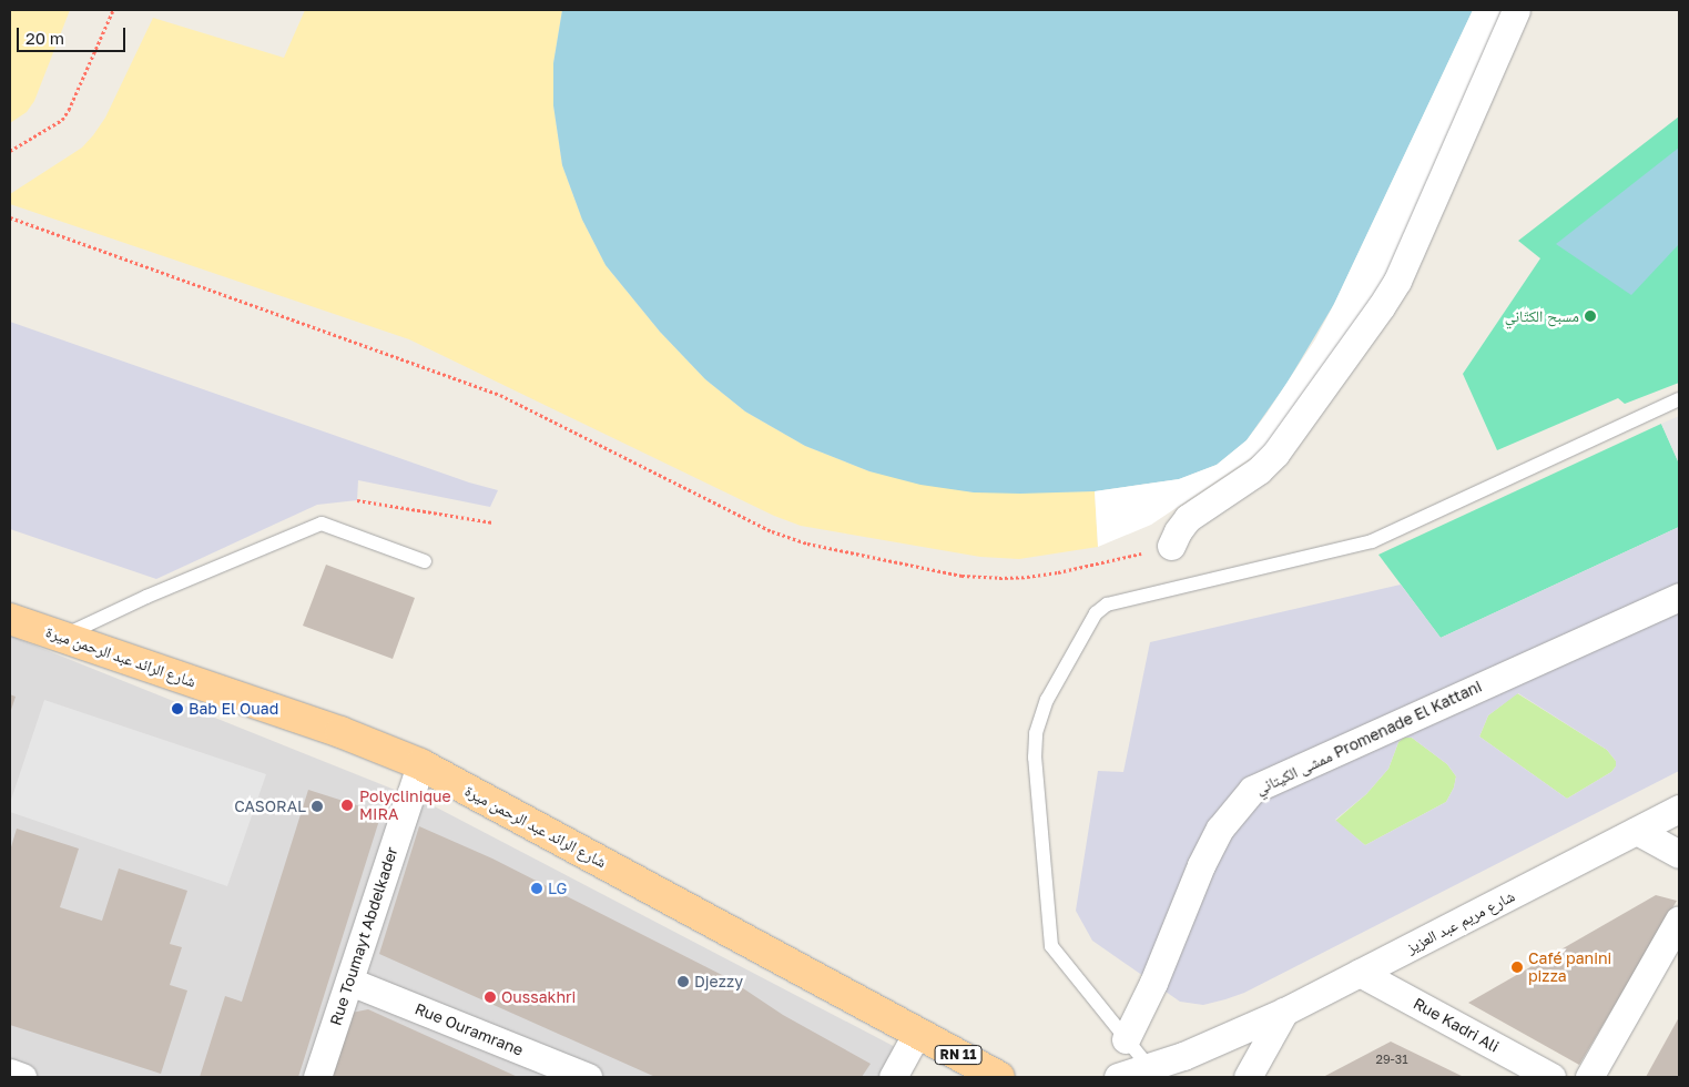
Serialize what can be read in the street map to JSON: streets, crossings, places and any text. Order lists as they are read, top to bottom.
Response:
{
  "streets": {
    "main road": ["شارع الرائد عبد الرحمن ميرة", "RN 11"],
    "street": [
      "ممشى الكيتاني Promenade El Kattani",
      "شارع مريم عبد العزيز",
      "Rue Toumayt Abdelkader",
      "Rue Kadri Ali",
      "Rue Ouramrane"
    ]
  },
  "crossings": [
    ["شارع الرائد عبد الرحمن ميرة", "Rue Toumayt Abdelkader"],
    ["شارع الرائد عبد الرحمن ميرة", "RN 11"],
    ["شارع مريم عبد العزيز", "Rue Kadri Ali"],
    ["Rue Toumayt Abdelkader", "Rue Ouramrane"]
  ],
  "places": [
    "مسبح الكتّاني",
    "Bab El Ouad",
    "Polyclinique MIRA",
    "CASORAL",
    "LG",
    "Café panini pizza",
    "Djezzy",
    "Oussakhri"
  ],
  "house_numbers": ["29-31"],
  "scale_bar": "20 m"
}
